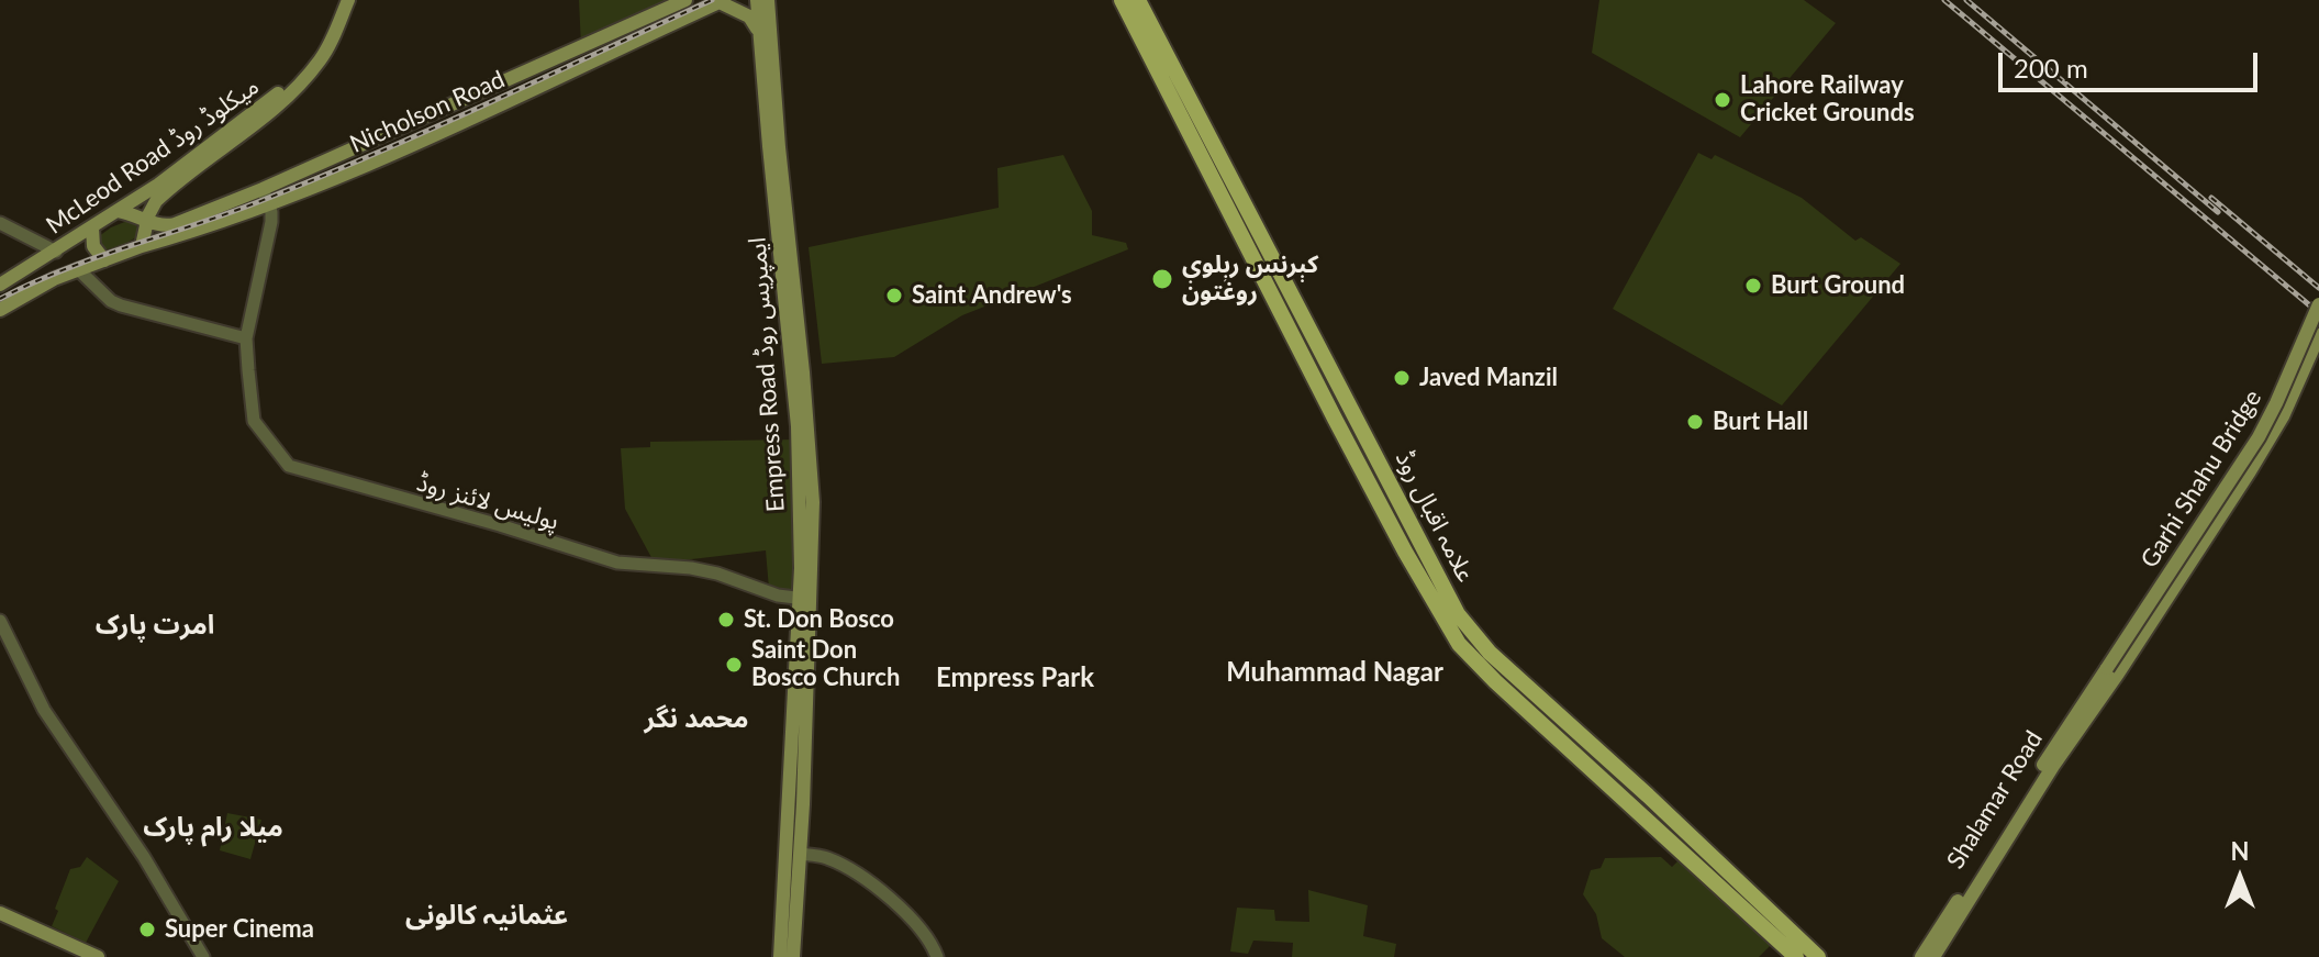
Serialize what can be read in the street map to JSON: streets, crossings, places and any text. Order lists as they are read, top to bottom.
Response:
{
  "streets": {
    "main road": [
      "Nicholson Road",
      "McLeod Road میکلوڈ روڈ",
      "Empress Road ایمپریس روڈ",
      "Garhi Shahu Bridge",
      "علامہ اقبال روڈ",
      "Shalamar Road"
    ],
    "street": ["پولیس لائنز روڈ"]
  },
  "crossings": [
    ["Nicholson Road", "McLeod Road میکلوڈ روڈ"],
    ["Nicholson Road", "پولیس لائنز روڈ"],
    ["Empress Road ایمپریس روڈ", "پولیس لائنز روڈ"],
    ["Garhi Shahu Bridge", "Shalamar Road"]
  ],
  "districts": [
    "امرت پارک",
    "Muhammad Nagar",
    "Empress Park",
    "محمد نگر",
    "میلا رام پارک",
    "عثمانیہ کالونی"
  ],
  "places": [
    "Lahore Railway Cricket Grounds",
    "کېرنس رېلوې روغتون",
    "Burt Ground",
    "Saint Andrew's",
    "Javed Manzil",
    "Burt Hall",
    "St. Don Bosco",
    "Saint Don Bosco Church",
    "Super Cinema"
  ],
  "scale_bar": "200 m",
  "north": "top"
}
